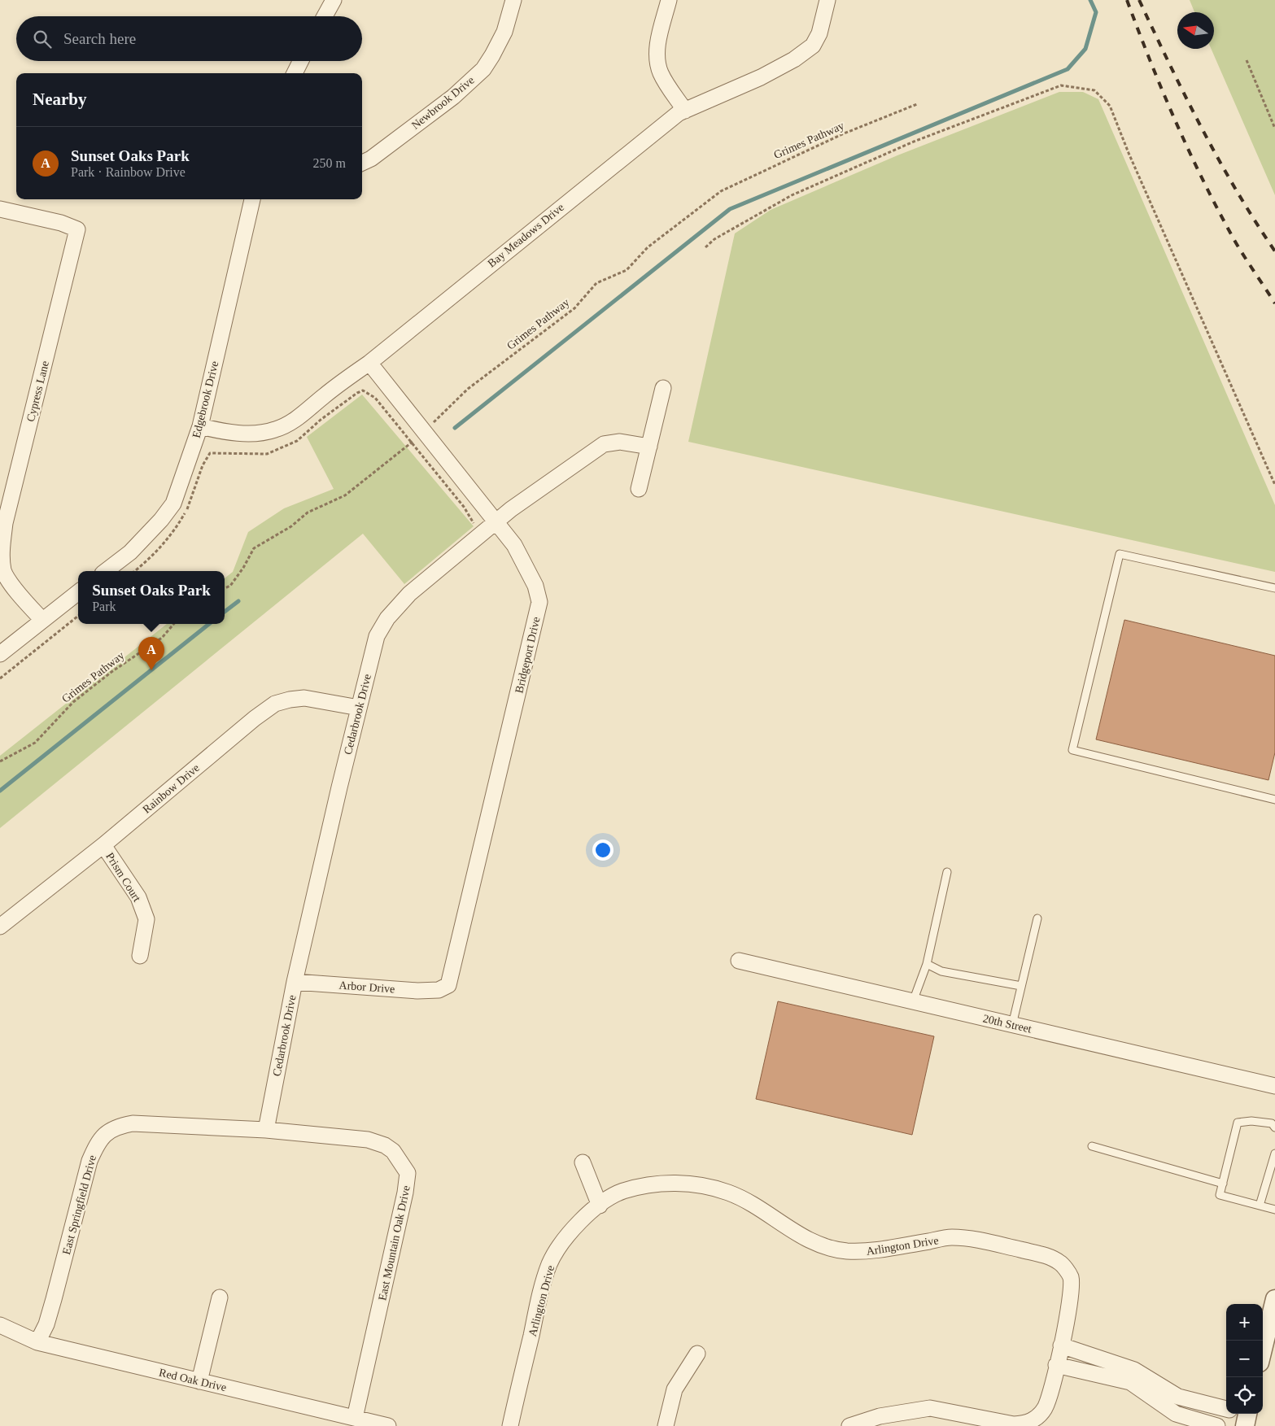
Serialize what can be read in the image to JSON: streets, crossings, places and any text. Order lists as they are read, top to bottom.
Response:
{
  "streets": {
    "street": [
      "Newbrook Drive",
      "Bay Meadows Drive",
      "Cypress Lane",
      "Edgebrook Drive",
      "Bridgeport Drive",
      "Cedarbrook Drive",
      "Rainbow Drive",
      "Prism Court",
      "Arbor Drive",
      "20th Street",
      "East Springfield Drive",
      "East Mountain Oak Drive",
      "Arlington Drive",
      "Red Oak Drive"
    ],
    "path": ["Grimes Pathway"]
  },
  "crossings": [
    ["Grimes Pathway", "Bridgeport Drive"],
    ["Bay Meadows Drive", "Edgebrook Drive"],
    ["Bay Meadows Drive", "Bridgeport Drive"],
    ["Bridgeport Drive", "Cedarbrook Drive"],
    ["Bridgeport Drive", "Arbor Drive"],
    ["Cedarbrook Drive", "Rainbow Drive"],
    ["Cedarbrook Drive", "Arbor Drive"],
    ["Cedarbrook Drive", "East Springfield Drive"],
    ["Cedarbrook Drive", "East Mountain Oak Drive"],
    ["Rainbow Drive", "Prism Court"],
    ["East Springfield Drive", "East Mountain Oak Drive"],
    ["East Springfield Drive", "Red Oak Drive"],
    ["East Mountain Oak Drive", "Red Oak Drive"]
  ],
  "north": "left",
  "page": {
    "search": "Search here",
    "heading": "Nearby",
    "list": [
      {
        "mark": "A",
        "name": "Sunset Oaks Park",
        "note": "Park · Rainbow Drive",
        "value": "250 m"
      }
    ],
    "popup": ["Sunset Oaks Park", "Park"],
    "pins": "A",
    "map_buttons": ["+", "−"]
  }
}
